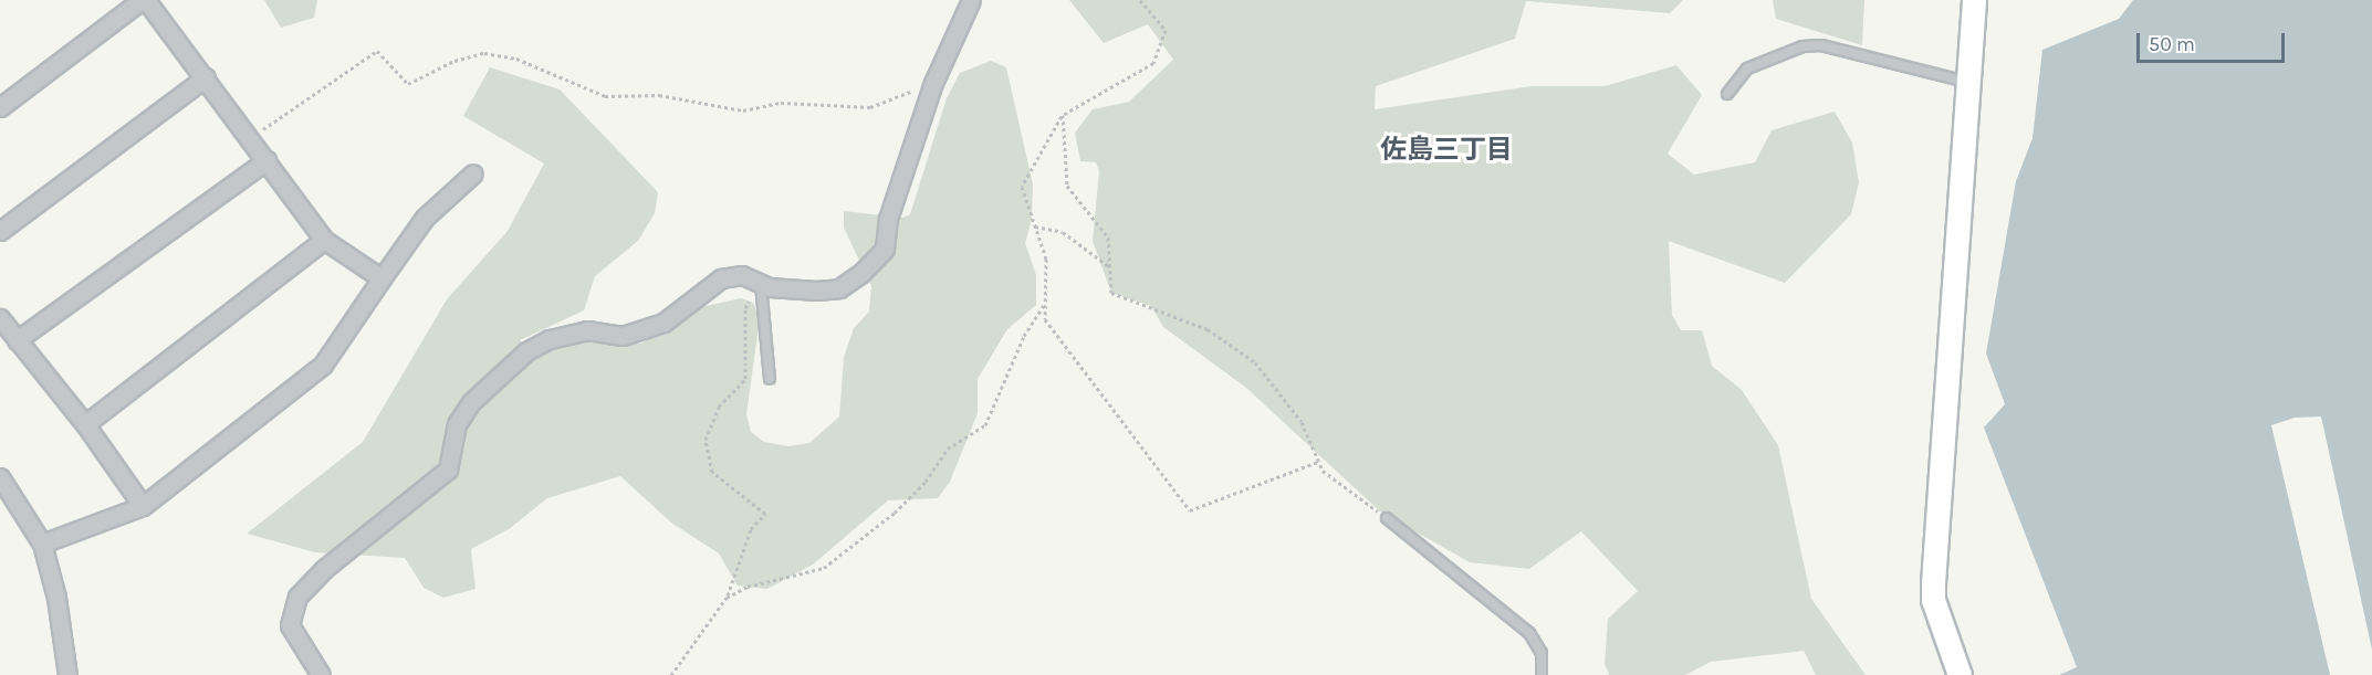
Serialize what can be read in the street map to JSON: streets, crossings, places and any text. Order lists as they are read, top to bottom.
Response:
{
  "districts": ["佐島三丁目"],
  "scale_bar": "50 m"
}
